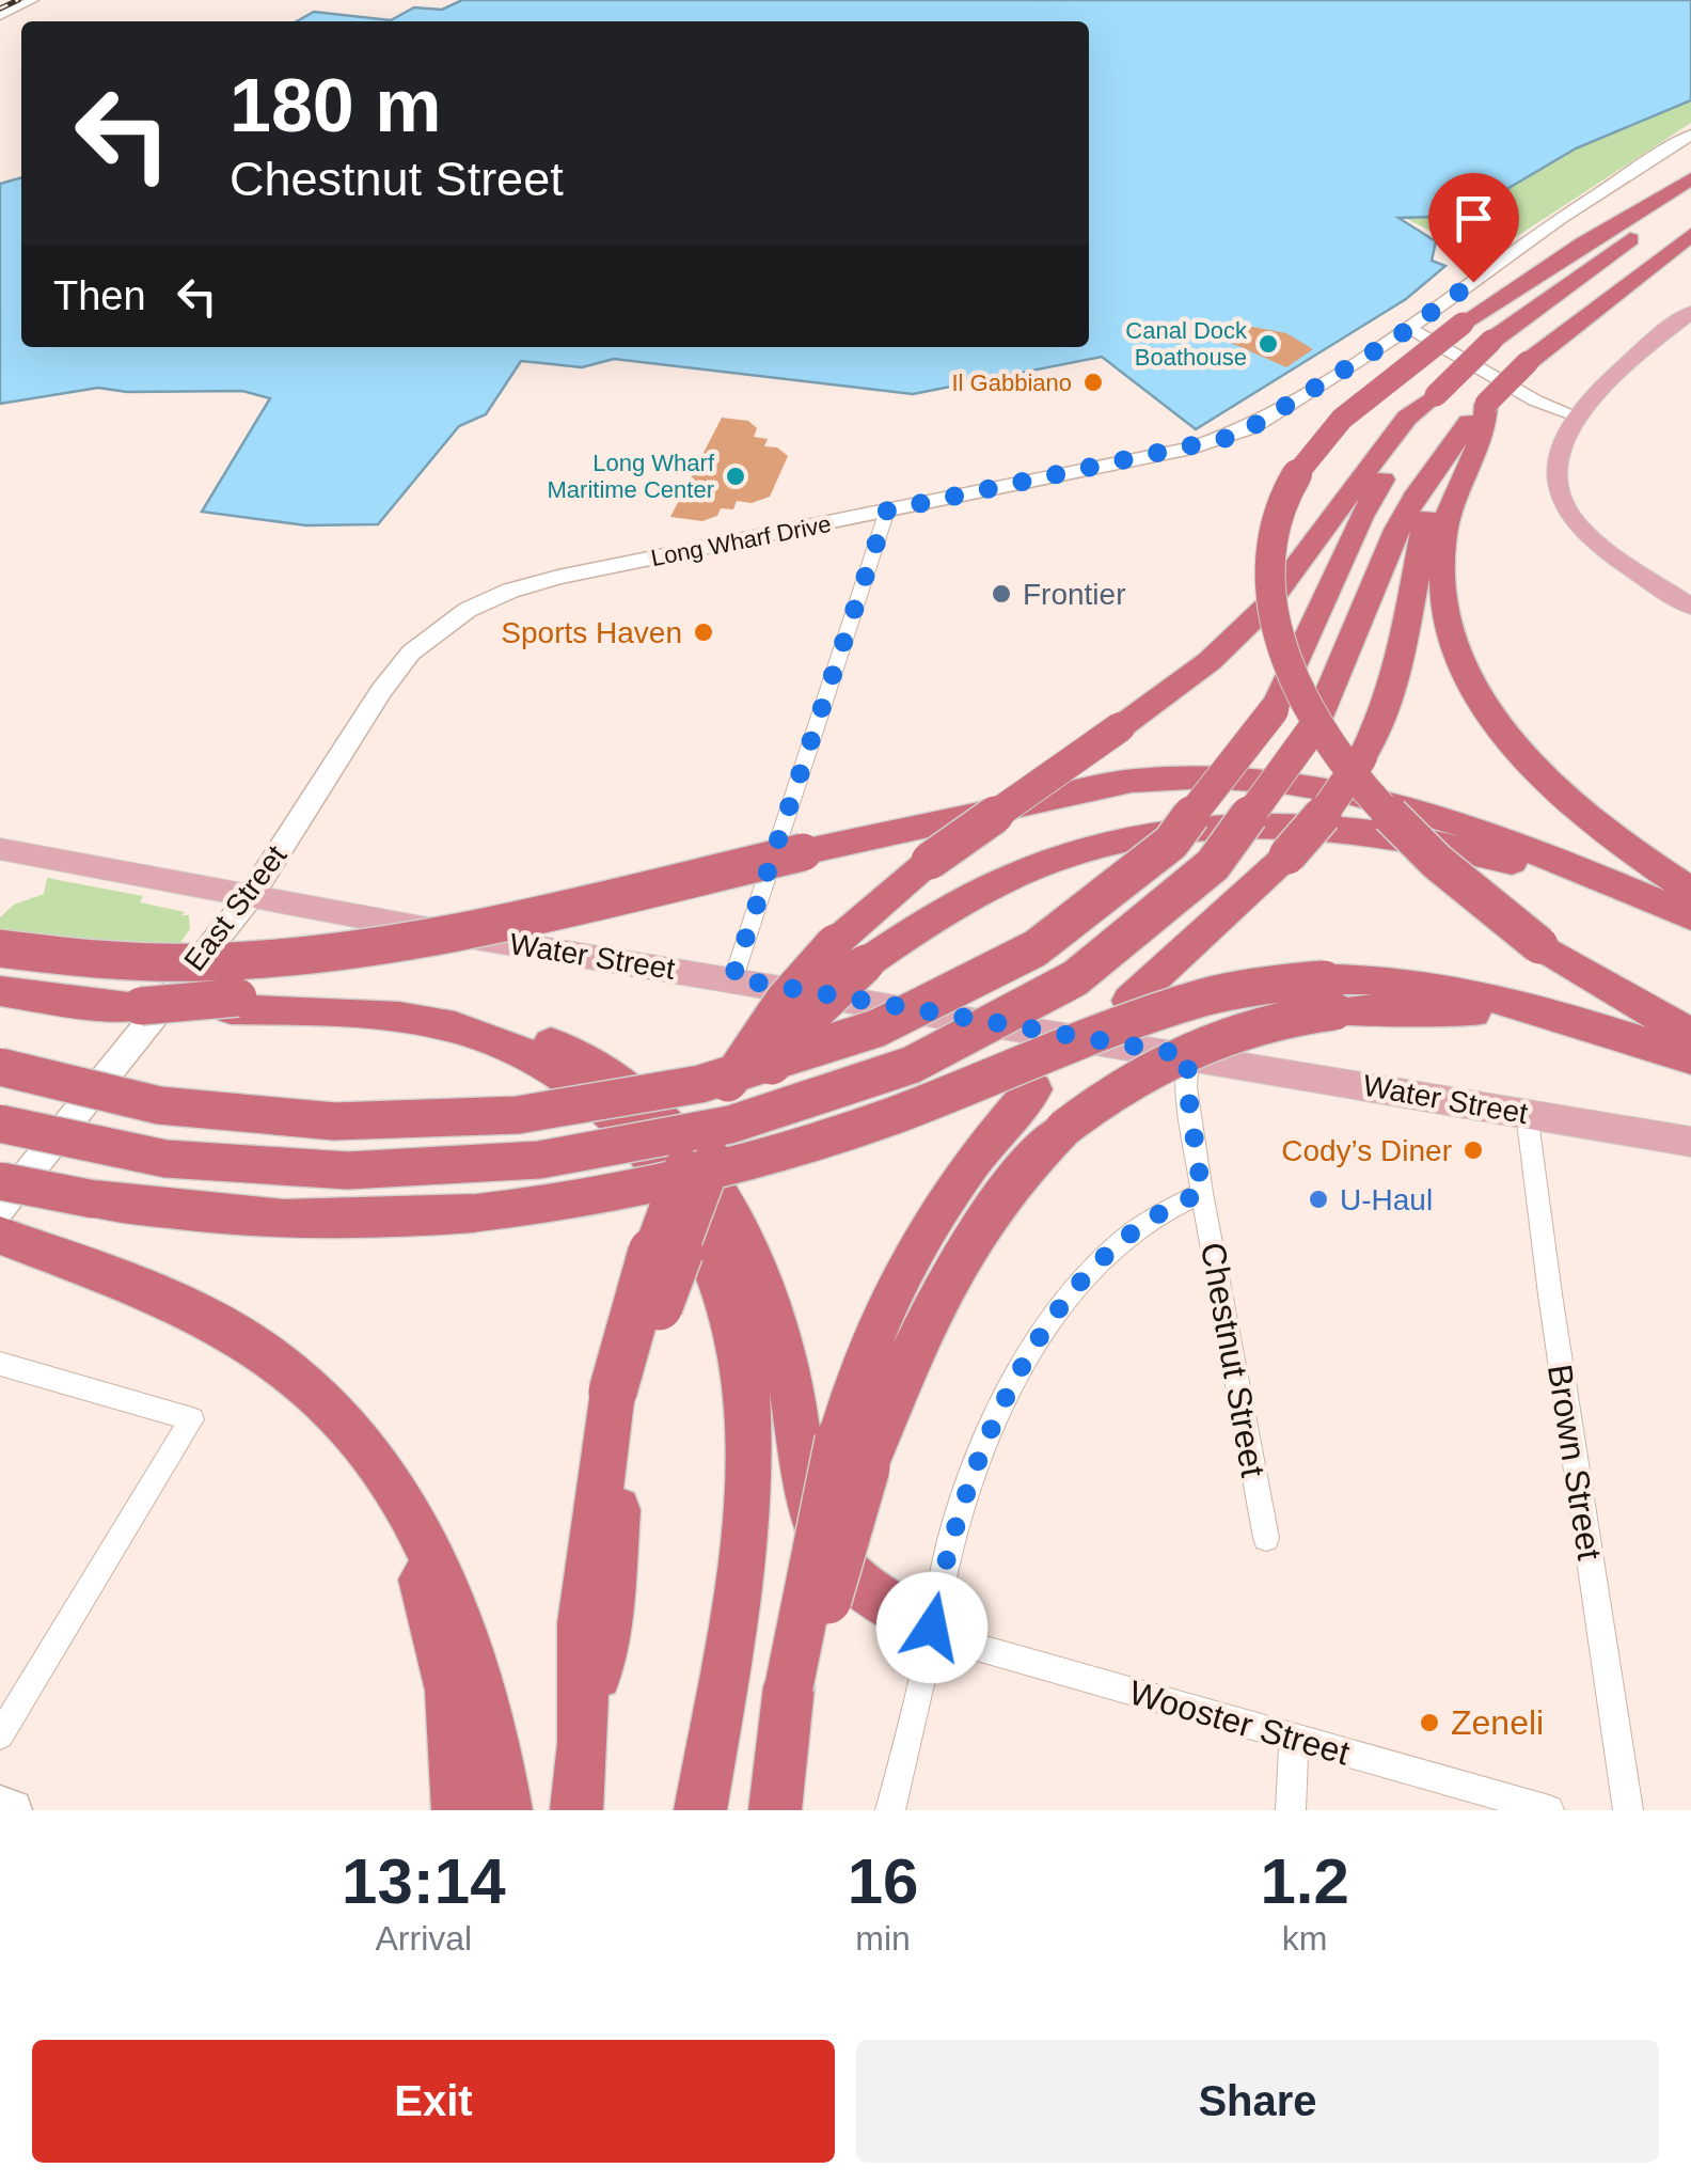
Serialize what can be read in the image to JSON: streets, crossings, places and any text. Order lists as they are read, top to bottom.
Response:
{
  "streets": {
    "main road": ["Long Wharf Drive", "East Street", "Water Street"],
    "street": ["Chestnut Street", "Brown Street", "Wooster Street"]
  },
  "crossings": [
    ["Long Wharf Drive", "East Street"],
    ["East Street", "Water Street"],
    ["Water Street", "Chestnut Street"],
    ["Water Street", "Brown Street"]
  ],
  "places": [
    "Canal Dock Boathouse",
    "Il Gabbiano",
    "Long Wharf Maritime Center",
    "Frontier",
    "Sports Haven",
    "Cody’s Diner",
    "U-Haul",
    "Zeneli"
  ],
  "page": {
    "turn": ["180 m", "Chestnut Street"],
    "then": "Then",
    "eta": [
      "13:14",
      "Arrival",
      "16",
      "min",
      "1.2",
      "km"
    ],
    "buttons": ["Exit", "Share"]
  }
}
